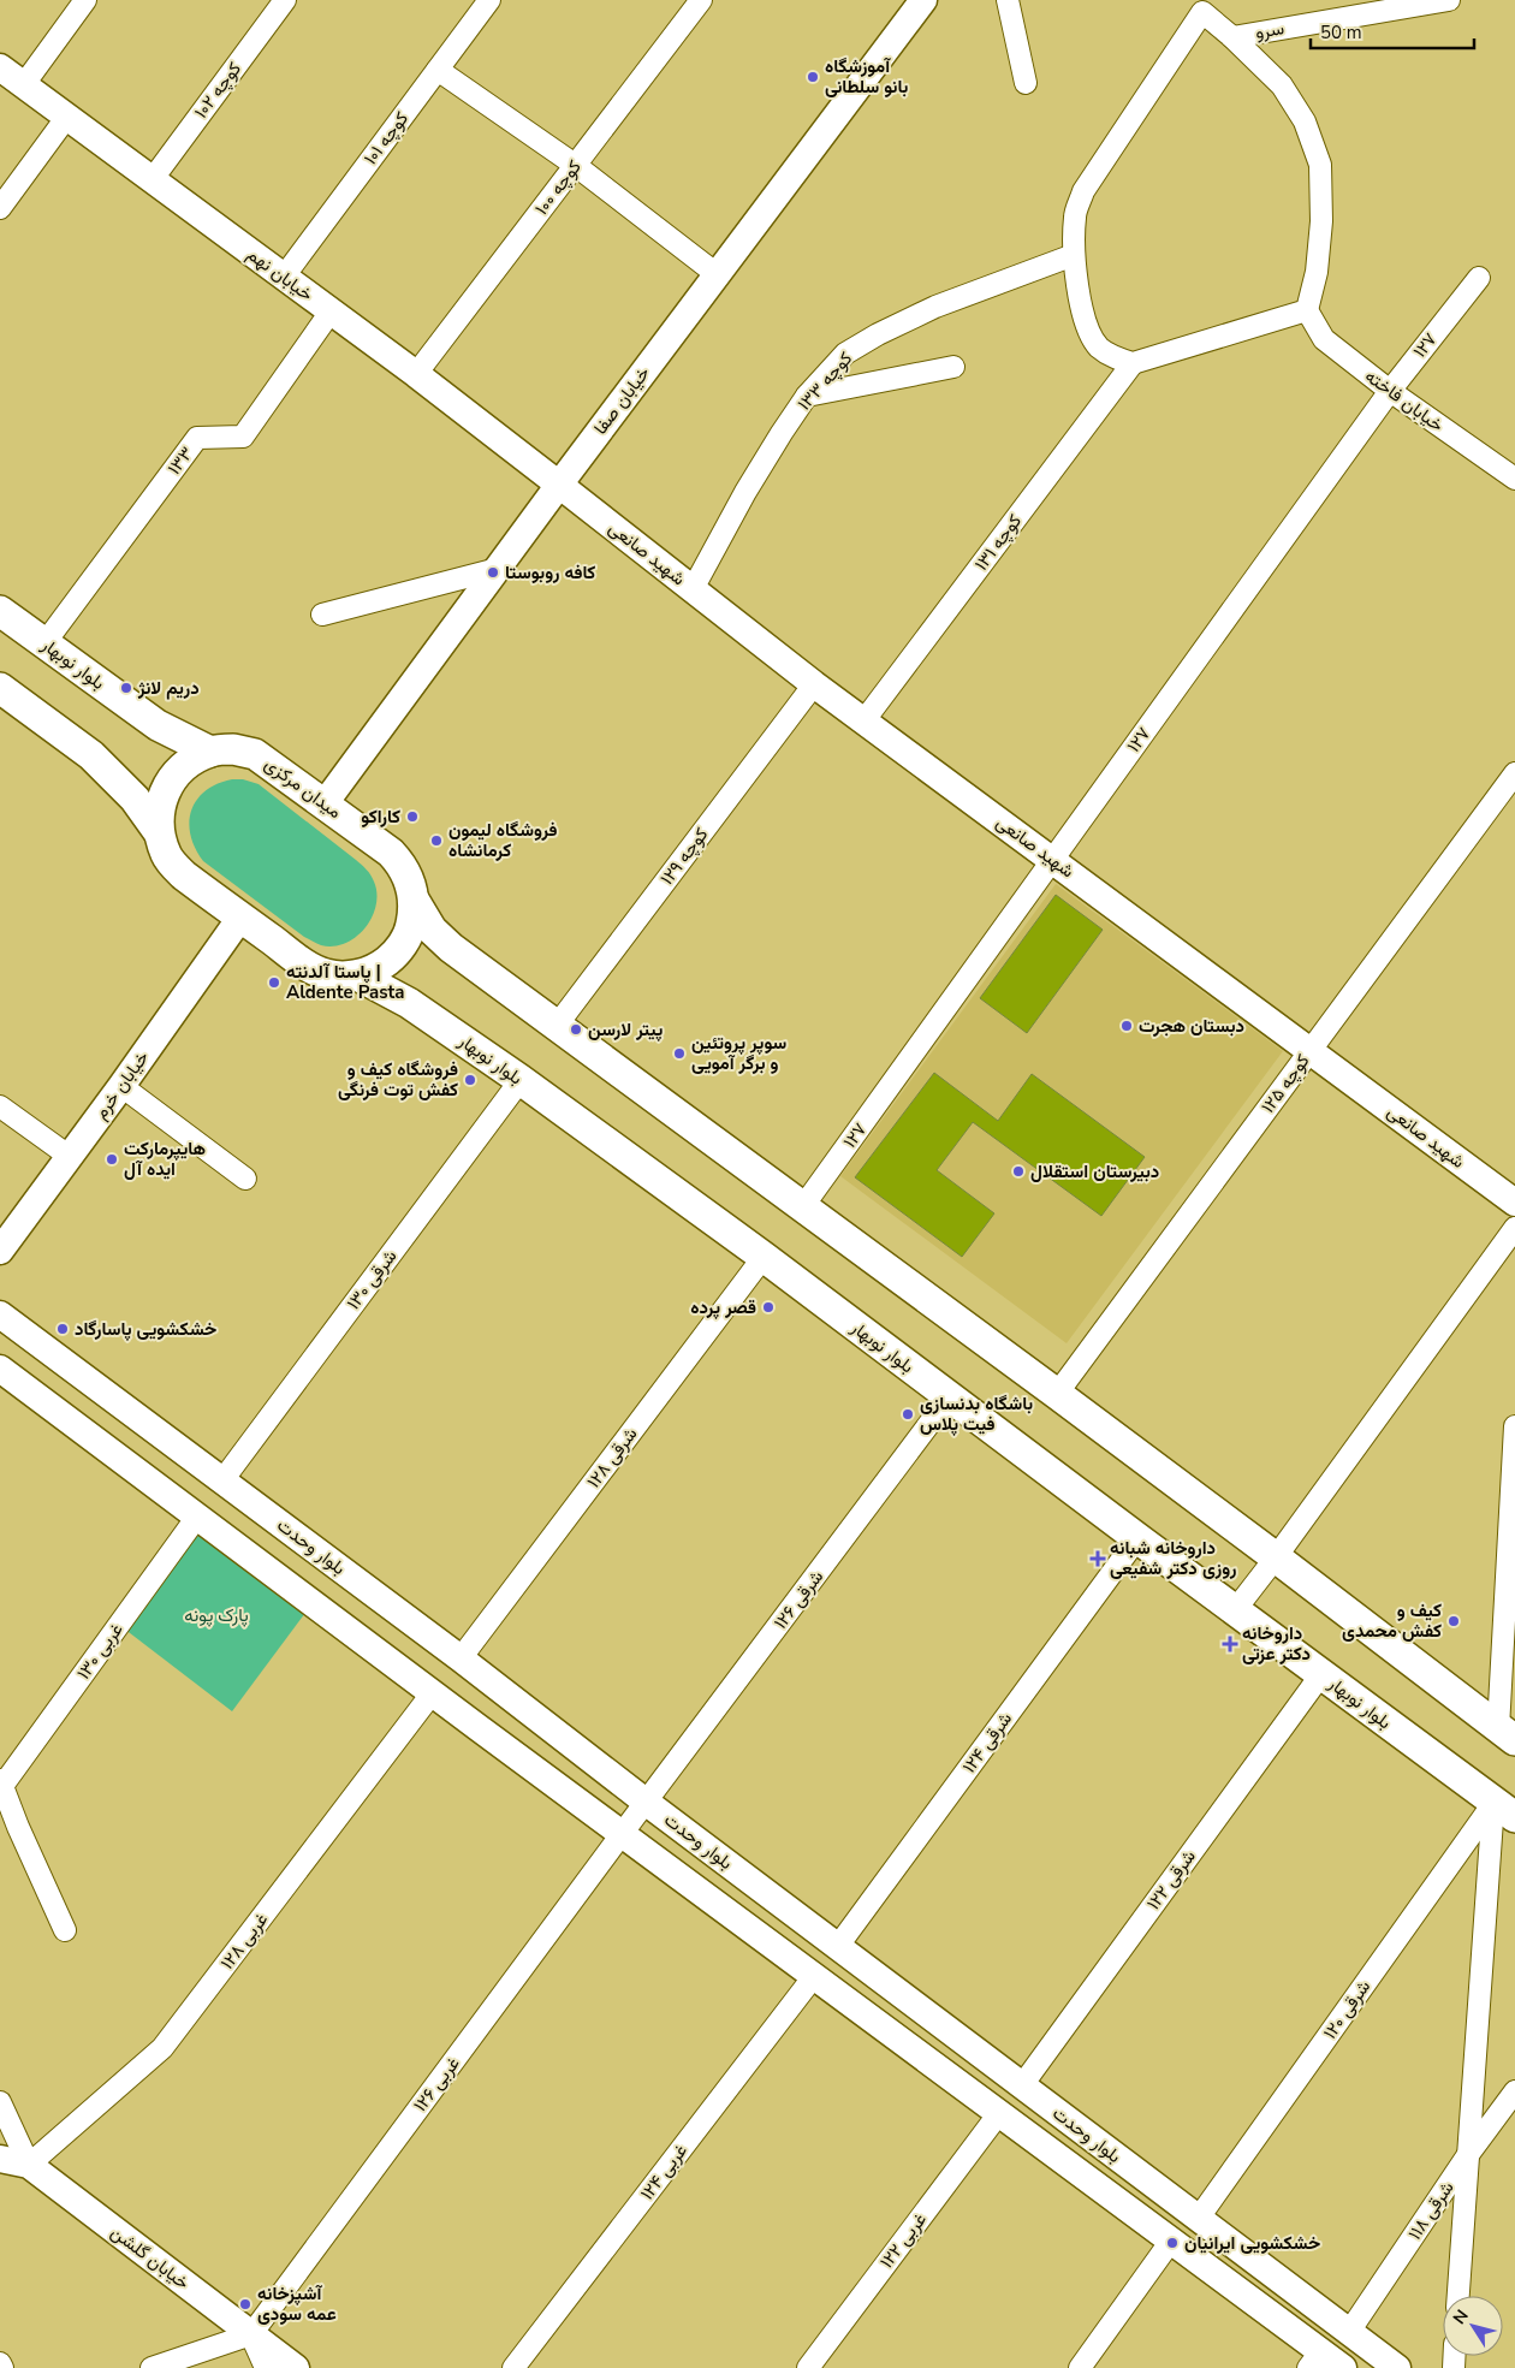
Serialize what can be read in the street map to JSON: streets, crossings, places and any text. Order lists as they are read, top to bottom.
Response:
{
  "streets": {
    "main road": ["بلوار نوبهار", "میدان مرکزی"],
    "street": [
      "سرو",
      "کوچه ۱۰۲",
      "کوچه ۱۰۱",
      "کوچه ۱۰۰",
      "خیابان نهم",
      "۱۲۷",
      "کوچه ۱۳۳",
      "خیابان صفا",
      "خیابان فاخته",
      "۱۳۳",
      "کوچه ۱۳۱",
      "شهید صانعی",
      "کوچه ۱۲۹",
      "کوچه ۱۲۵",
      "خیابان خرم",
      "۱۳۰ شرقی",
      "۱۲۸ شرقی",
      "بلوار وحدت",
      "۱۲۶ شرقی",
      "۱۳۰ غربی",
      "۱۲۴ شرقی",
      "۱۲۲ شرقی",
      "۱۲۸ غربی",
      "۱۲۰ شرقی",
      "۱۲۶ غربی",
      "۱۲۴ غربی",
      "۱۱۸ شرقی",
      "۱۲۲ غربی",
      "خیابان گلشن"
    ]
  },
  "crossings": [
    ["کوچه ۱۰۲", "خیابان نهم"],
    ["کوچه ۱۰۱", "خیابان نهم"],
    ["کوچه ۱۰۰", "خیابان نهم"],
    ["خیابان نهم", "خیابان صفا"],
    ["خیابان نهم", "۱۳۳"],
    ["خیابان نهم", "شهید صانعی"],
    ["۱۲۷", "خیابان فاخته"],
    ["۱۲۷", "شهید صانعی"],
    ["کوچه ۱۳۳", "شهید صانعی"],
    ["خیابان صفا", "شهید صانعی"],
    ["خیابان صفا", "میدان مرکزی"],
    ["۱۳۳", "بلوار نوبهار"],
    ["کوچه ۱۳۱", "شهید صانعی"],
    ["شهید صانعی", "کوچه ۱۲۹"],
    ["شهید صانعی", "کوچه ۱۲۵"],
    ["بلوار نوبهار", "میدان مرکزی"],
    ["بلوار نوبهار", "۱۳۰ شرقی"],
    ["بلوار نوبهار", "۱۲۸ شرقی"],
    ["بلوار نوبهار", "۱۲۶ شرقی"],
    ["بلوار نوبهار", "۱۲۴ شرقی"],
    ["بلوار نوبهار", "۱۲۲ شرقی"],
    ["بلوار نوبهار", "۱۲۰ شرقی"],
    ["میدان مرکزی", "خیابان خرم"],
    ["۱۳۰ شرقی", "بلوار وحدت"],
    ["۱۲۸ شرقی", "بلوار وحدت"],
    ["بلوار وحدت", "۱۲۶ شرقی"],
    ["بلوار وحدت", "۱۳۰ غربی"],
    ["بلوار وحدت", "۱۲۴ شرقی"],
    ["بلوار وحدت", "۱۲۲ شرقی"],
    ["بلوار وحدت", "۱۲۸ غربی"],
    ["بلوار وحدت", "۱۲۰ شرقی"],
    ["بلوار وحدت", "۱۲۶ غربی"],
    ["بلوار وحدت", "۱۲۴ غربی"],
    ["بلوار وحدت", "۱۱۸ شرقی"],
    ["بلوار وحدت", "۱۲۲ غربی"],
    ["۱۲۶ شرقی", "۱۲۶ غربی"],
    ["۱۲۸ غربی", "خیابان گلشن"],
    ["۱۲۶ غربی", "خیابان گلشن"]
  ],
  "parks": ["پارک پونه"],
  "places": {
    "other": [
      "آموزشگاه بانو سلطانی",
      "کافه روبوستا",
      "دریم لانژ",
      "کاراکو",
      "فروشگاه لیمون کرمانشاه",
      "پاستا آلدنته | Aldente Pasta",
      "دبستان هجرت",
      "پیتر لارسن",
      "سوپر پروتئین و برگر آمویی",
      "فروشگاه کیف و کفش توت فرنگی",
      "هایپرمارکت ایده آل",
      "دبیرستان استقلال",
      "قصر پرده",
      "خشکشویی پاسارگاد",
      "باشگاه بدنسازی فیت پلاس",
      "کیف و کفش محمدی",
      "خشکشویی ایرانیان",
      "آشپزخانه عمه سودی"
    ],
    "health": ["داروخانه شبانه روزی دکتر شفیعی", "داروخانه دکتر عزتی"]
  },
  "scale_bar": "50 m",
  "north": "top left"
}
